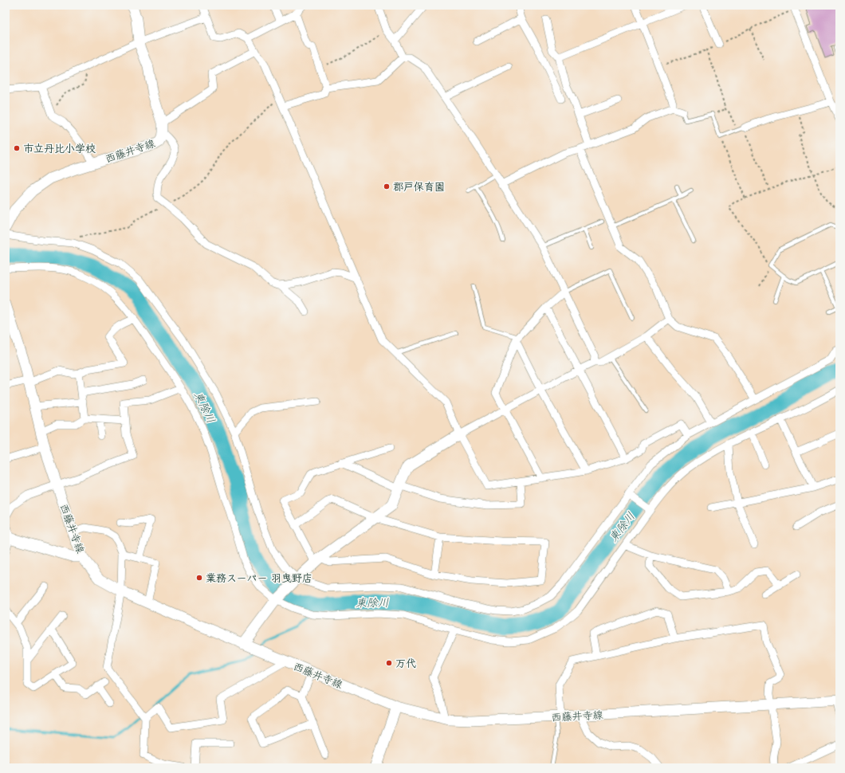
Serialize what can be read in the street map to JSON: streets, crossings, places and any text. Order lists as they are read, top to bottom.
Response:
{
  "streets": {
    "main road": ["西藤井寺線"]
  },
  "water": ["東除川"],
  "places": [
    "市立丹比小学校",
    "郡戸保育園",
    "業務スーパー 羽曳野店",
    "万代"
  ]
}
